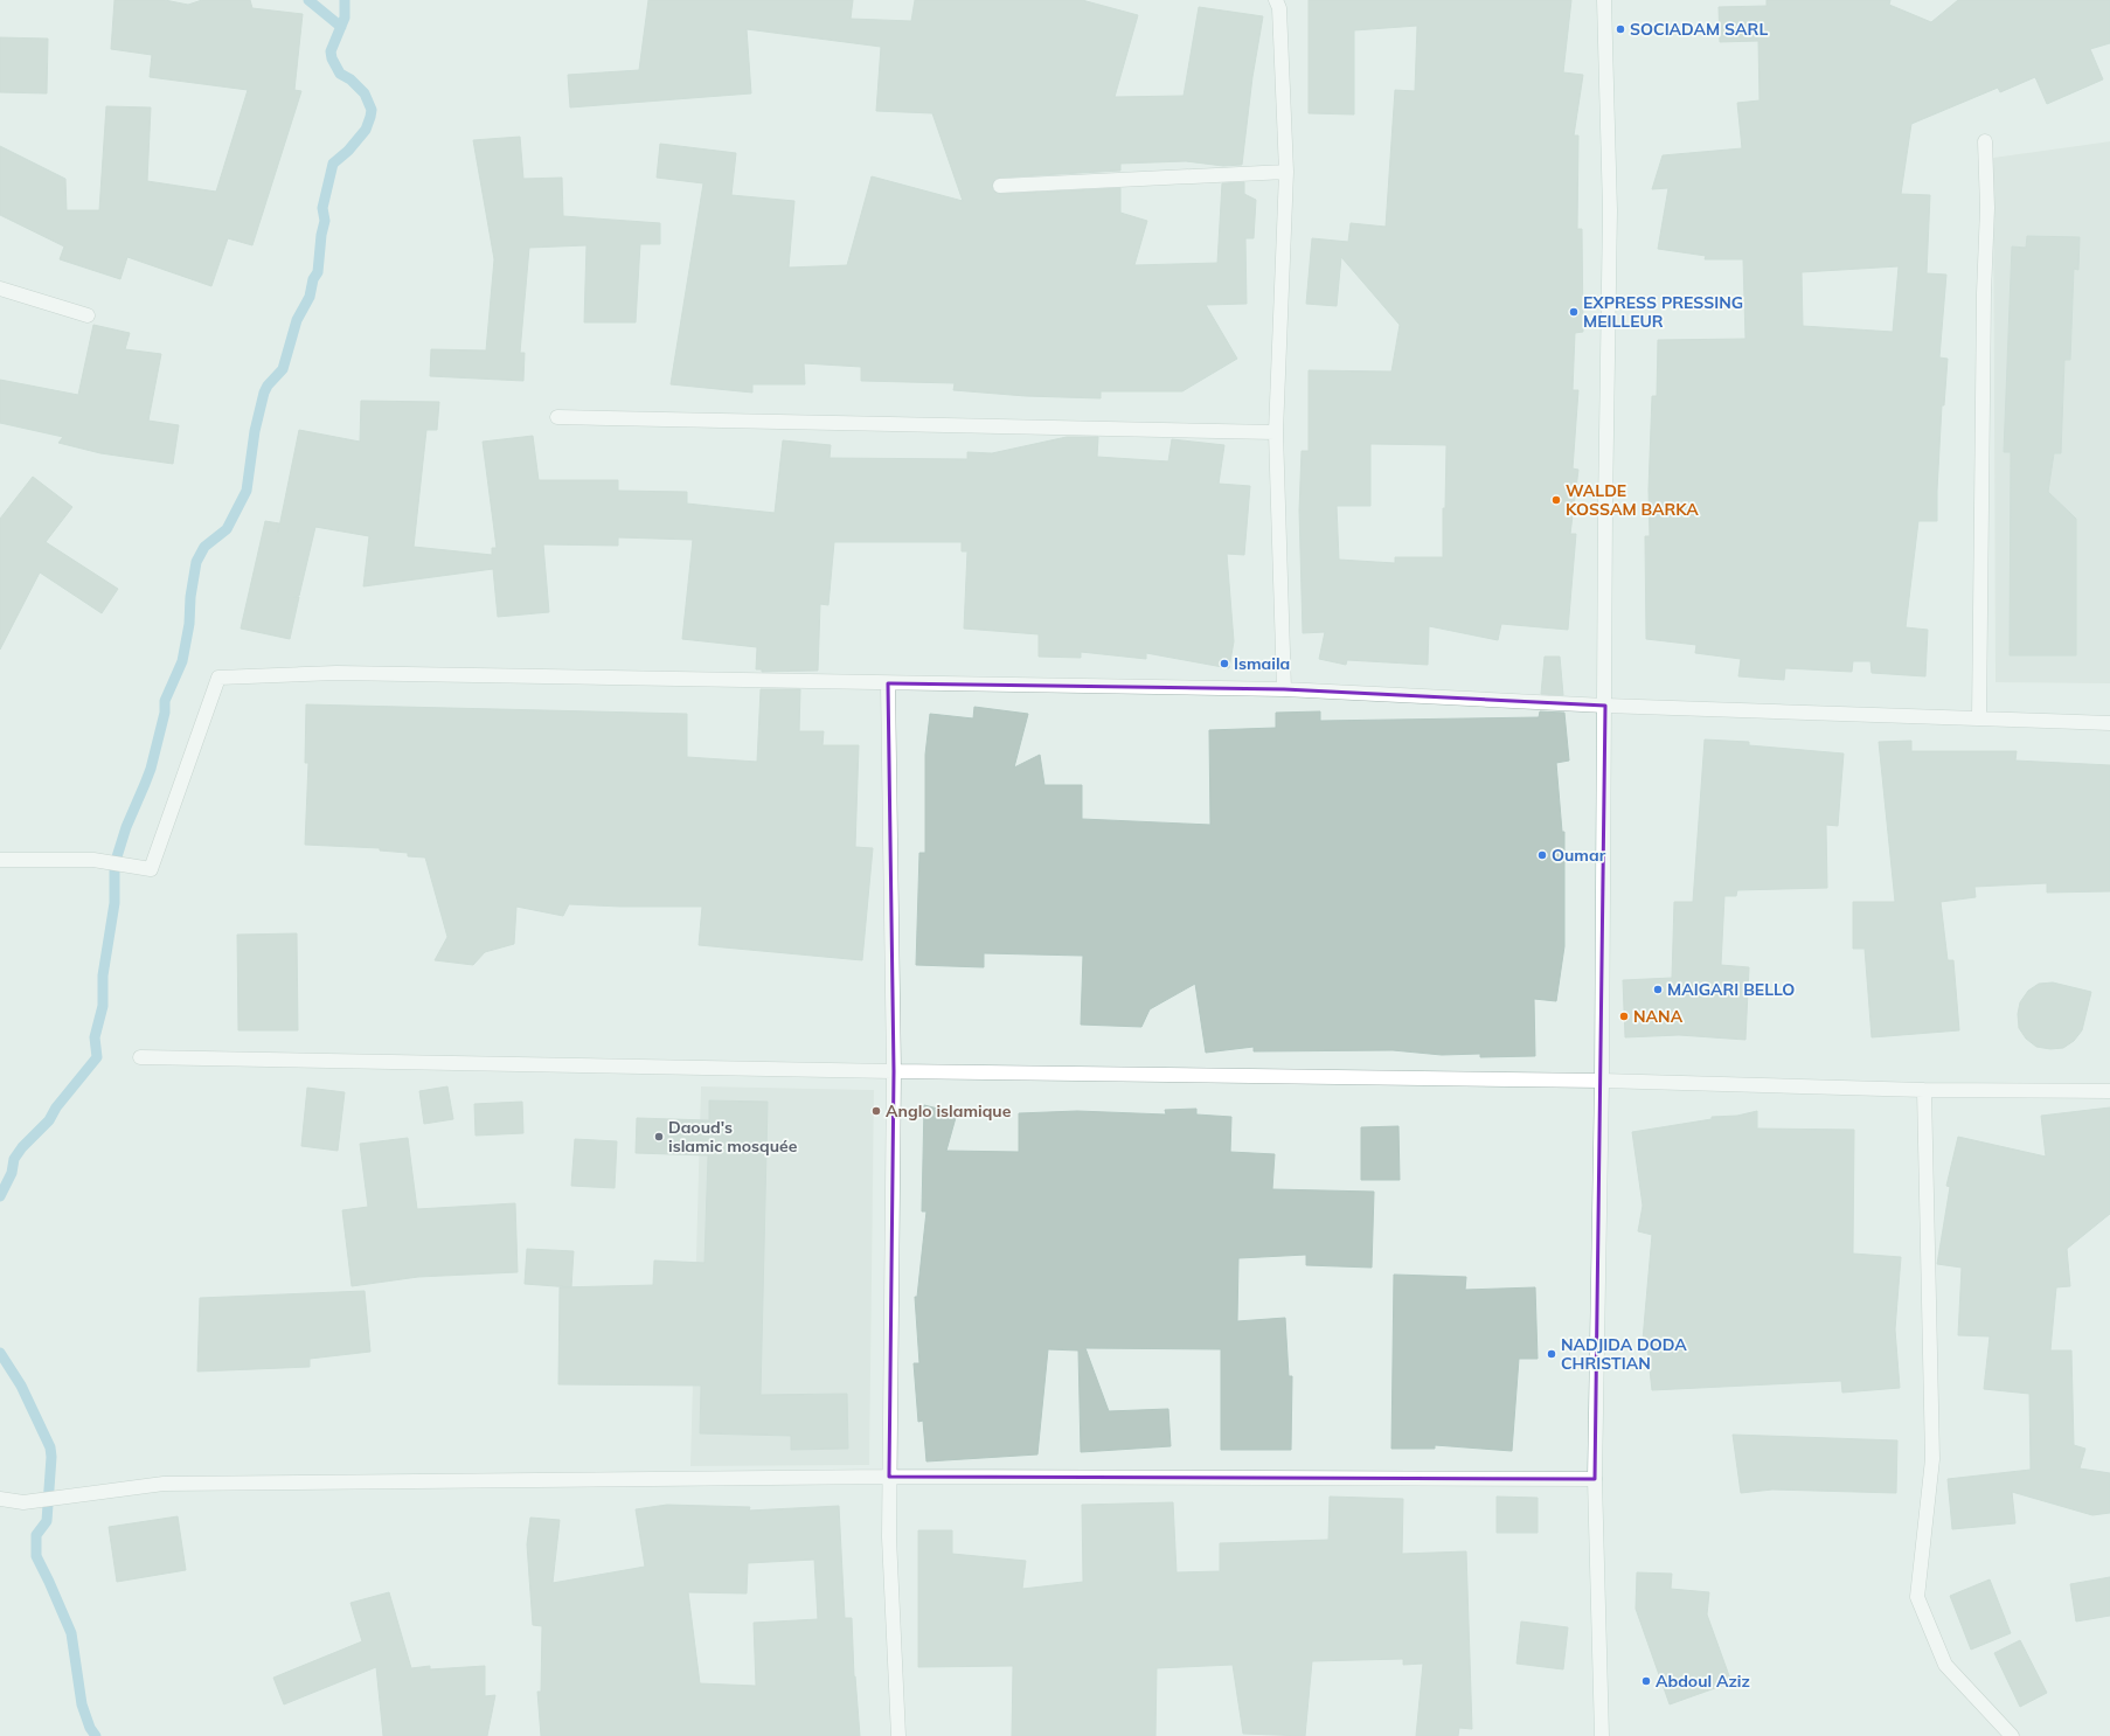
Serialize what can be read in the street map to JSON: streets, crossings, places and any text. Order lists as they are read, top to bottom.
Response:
{
  "places": [
    "SOCIADAM SARL",
    "EXPRESS PRESSING MEILLEUR",
    "WALDE KOSSAM BARKA",
    "Ismaila",
    "Oumar",
    "MAIGARI BELLO",
    "NANA",
    "Anglo islamique",
    "Daoud's islamic mosquée",
    "NADJIDA DODA CHRISTIAN",
    "Abdoul Aziz"
  ]
}
